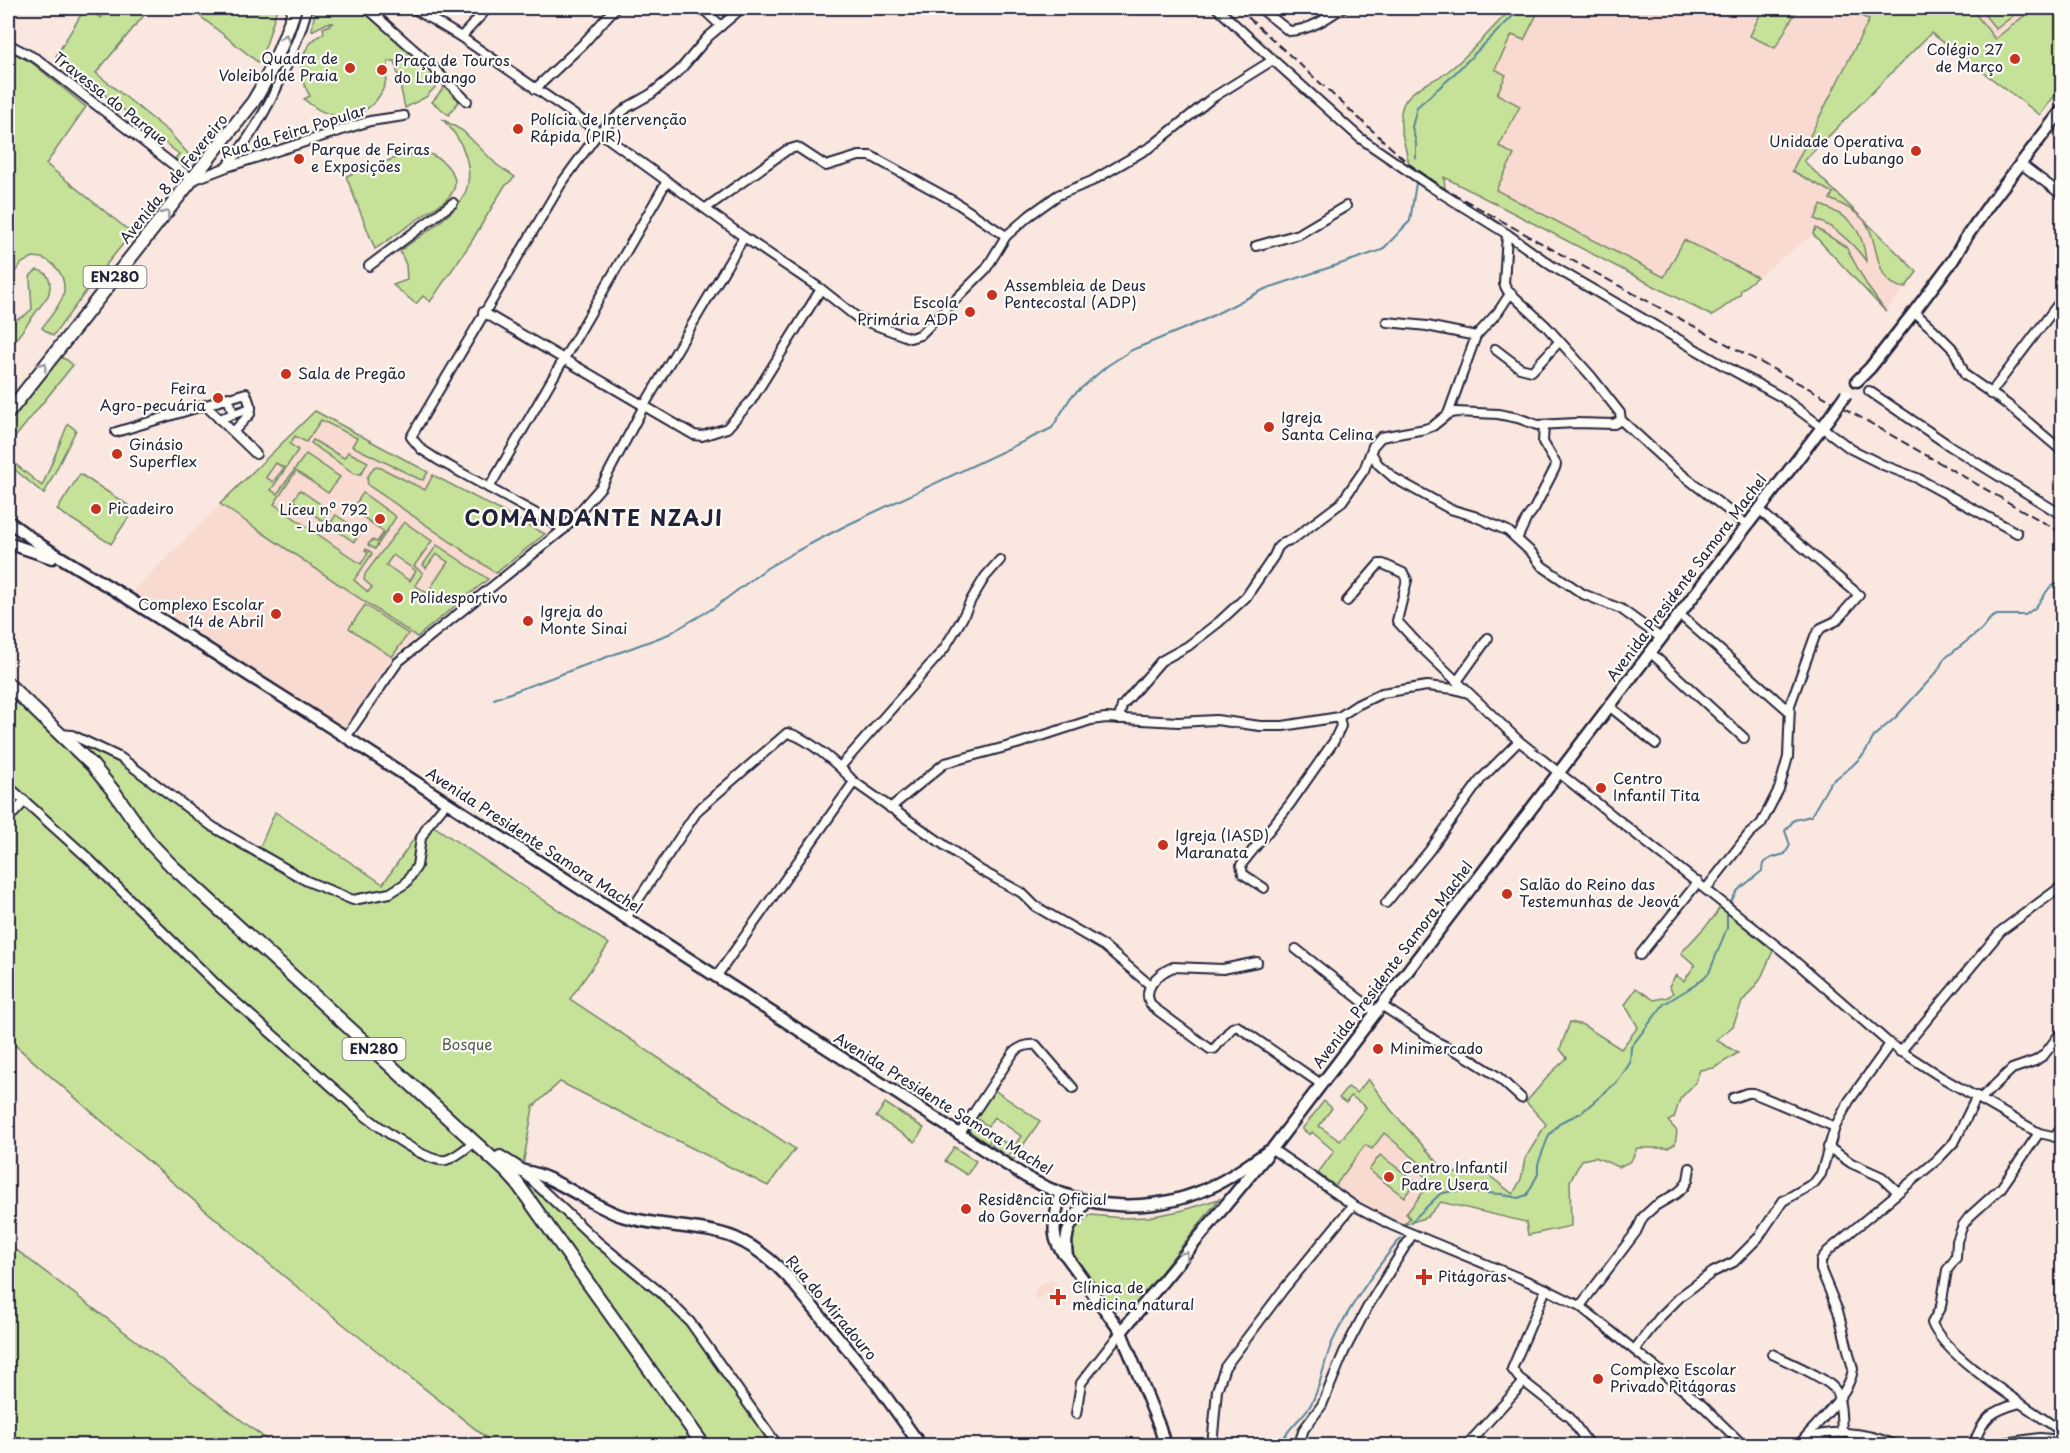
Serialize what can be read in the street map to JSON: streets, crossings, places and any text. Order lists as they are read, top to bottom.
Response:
{
  "streets": {
    "main road": [
      "Avenida 8 de Fevereiro",
      "EN280",
      "Avenida Presidente Samora Machel",
      "Rua do Miradouro"
    ],
    "street": ["Travessa do Parque", "Rua da Feira Popular"]
  },
  "crossings": [
    ["Travessa do Parque", "Rua da Feira Popular"],
    ["Travessa do Parque", "Avenida 8 de Fevereiro"],
    ["Rua da Feira Popular", "Avenida 8 de Fevereiro"]
  ],
  "one_way": ["Avenida 8 de Fevereiro"],
  "districts": ["COMANDANTE NZAJI"],
  "parks": ["Bosque"],
  "places": {
    "other": [
      "Colégio 27 de Março",
      "Quadra de Voleibol de Praia",
      "Praça de Touros do Lubango",
      "Polícia de Intervenção Rápida (PIR)",
      "Unidade Operativa do Lubango",
      "Parque de Feiras e Exposições",
      "Assembleia de Deus Pentecostal (ADP)",
      "Escola Primária ADP",
      "Sala de Pregão",
      "Feira Agro-pecuária",
      "Igreja Santa Celina",
      "Ginásio Superflex",
      "Picadeiro",
      "Liceu nº 792 - Lubango",
      "Polidesportivo",
      "Complexo Escolar 14 de Abril",
      "Igreja do Monte Sinai",
      "Centro Infantil Tita",
      "Igreja (IASD) Maranata",
      "Salão do Reino das Testemunhas de Jeová",
      "Minimercado",
      "Centro Infantil Padre Usera",
      "Residência Oficial do Governador",
      "Complexo Escolar Privado Pitágoras"
    ],
    "health": ["Pitágoras", "Clínica de medicina natural"]
  }
}
